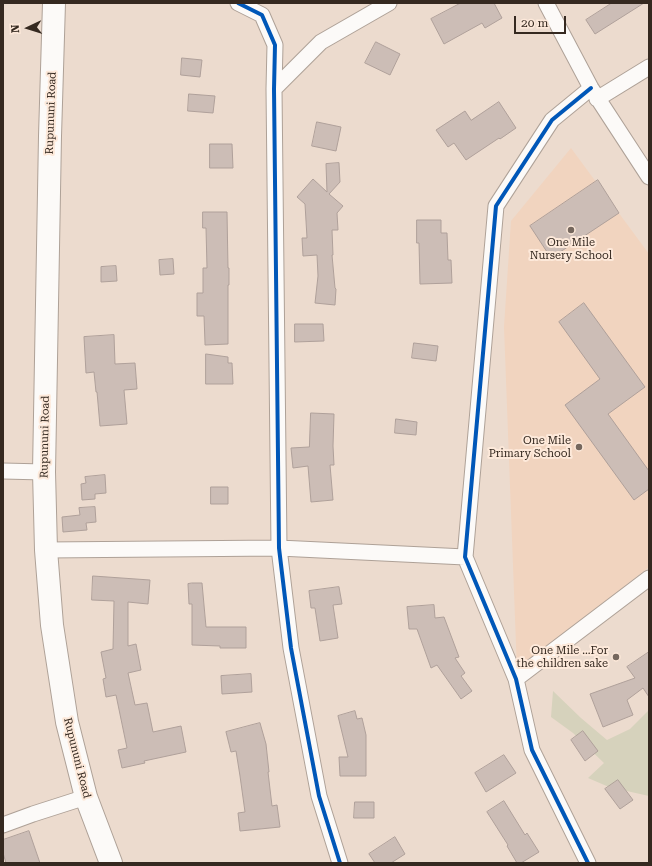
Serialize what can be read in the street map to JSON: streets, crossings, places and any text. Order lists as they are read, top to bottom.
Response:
{
  "streets": {
    "main road": ["Rupununi Road"]
  },
  "places": ["One Mile Nursery School", "One Mile Primary School", "One Mile ...For the children sake"],
  "scale_bar": "20 m",
  "north": "left"
}
